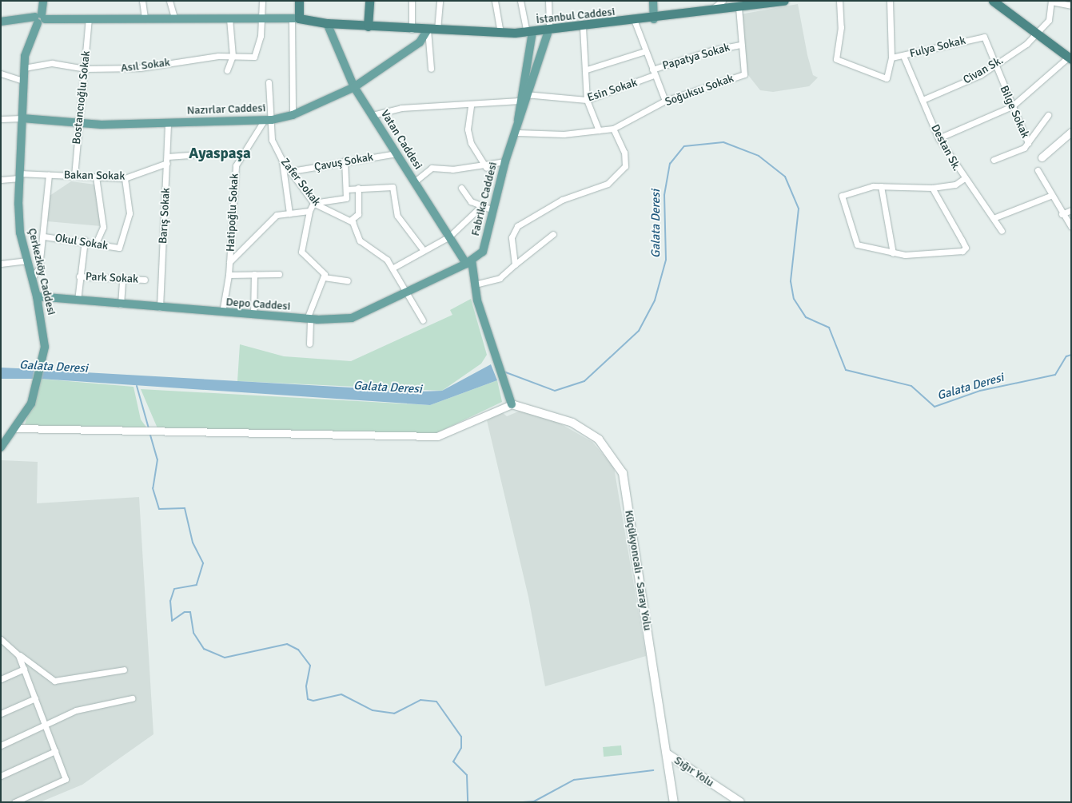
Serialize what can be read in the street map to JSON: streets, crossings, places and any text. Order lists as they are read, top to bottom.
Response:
{
  "streets": {
    "highway": ["İstanbul Caddesi"],
    "main road": [
      "Nazırlar Caddesi",
      "Vatan Caddesi",
      "Fabrika Caddesi",
      "Çerkezköy Caddesi",
      "Depo Caddesi",
      "Küçükyoncalı - Saray Yolu",
      "Sığır Yolu"
    ],
    "street": [
      "Fulya Sokak",
      "Papatya Sokak",
      "Asıl Sokak",
      "Civan Sk.",
      "Esin Sokak",
      "Soğuksu Sokak",
      "Bostancıoğlu Sokak",
      "Bilge Sokak",
      "Destan Sk.",
      "Çavuş Sokak",
      "Bakan Sokak",
      "Zafer Sokak",
      "Hatipoğlu Sokak",
      "Barış Sokak",
      "Okul Sokak",
      "Park Sokak"
    ]
  },
  "crossings": [
    ["İstanbul Caddesi", "Nazırlar Caddesi"],
    ["İstanbul Caddesi", "Fabrika Caddesi"],
    ["Fulya Sokak", "Bilge Sokak"],
    ["Fulya Sokak", "Destan Sk."],
    ["Papatya Sokak", "Esin Sokak"],
    ["Papatya Sokak", "Soğuksu Sokak"],
    ["Asıl Sokak", "Bostancıoğlu Sokak"],
    ["Asıl Sokak", "Çerkezköy Caddesi"],
    ["Civan Sk.", "Bilge Sokak"],
    ["Civan Sk.", "Destan Sk."],
    ["Esin Sokak", "Fabrika Caddesi"],
    ["Soğuksu Sokak", "Fabrika Caddesi"],
    ["Bostancıoğlu Sokak", "Nazırlar Caddesi"],
    ["Bostancıoğlu Sokak", "Bakan Sokak"],
    ["Nazırlar Caddesi", "Vatan Caddesi"],
    ["Nazırlar Caddesi", "Zafer Sokak"],
    ["Nazırlar Caddesi", "Hatipoğlu Sokak"],
    ["Nazırlar Caddesi", "Barış Sokak"],
    ["Nazırlar Caddesi", "Çerkezköy Caddesi"],
    ["Vatan Caddesi", "Çavuş Sokak"],
    ["Vatan Caddesi", "Fabrika Caddesi"],
    ["Vatan Caddesi", "Depo Caddesi"],
    ["Vatan Caddesi", "Küçükyoncalı - Saray Yolu"],
    ["Çavuş Sokak", "Zafer Sokak"],
    ["Bakan Sokak", "Barış Sokak"],
    ["Bakan Sokak", "Okul Sokak"],
    ["Bakan Sokak", "Çerkezköy Caddesi"],
    ["Zafer Sokak", "Hatipoğlu Sokak"],
    ["Fabrika Caddesi", "Depo Caddesi"],
    ["Hatipoğlu Sokak", "Depo Caddesi"],
    ["Barış Sokak", "Depo Caddesi"],
    ["Çerkezköy Caddesi", "Depo Caddesi"],
    ["Küçükyoncalı - Saray Yolu", "Sığır Yolu"]
  ],
  "districts": ["Ayaspaşa"],
  "water": ["Galata Deresi"]
}
